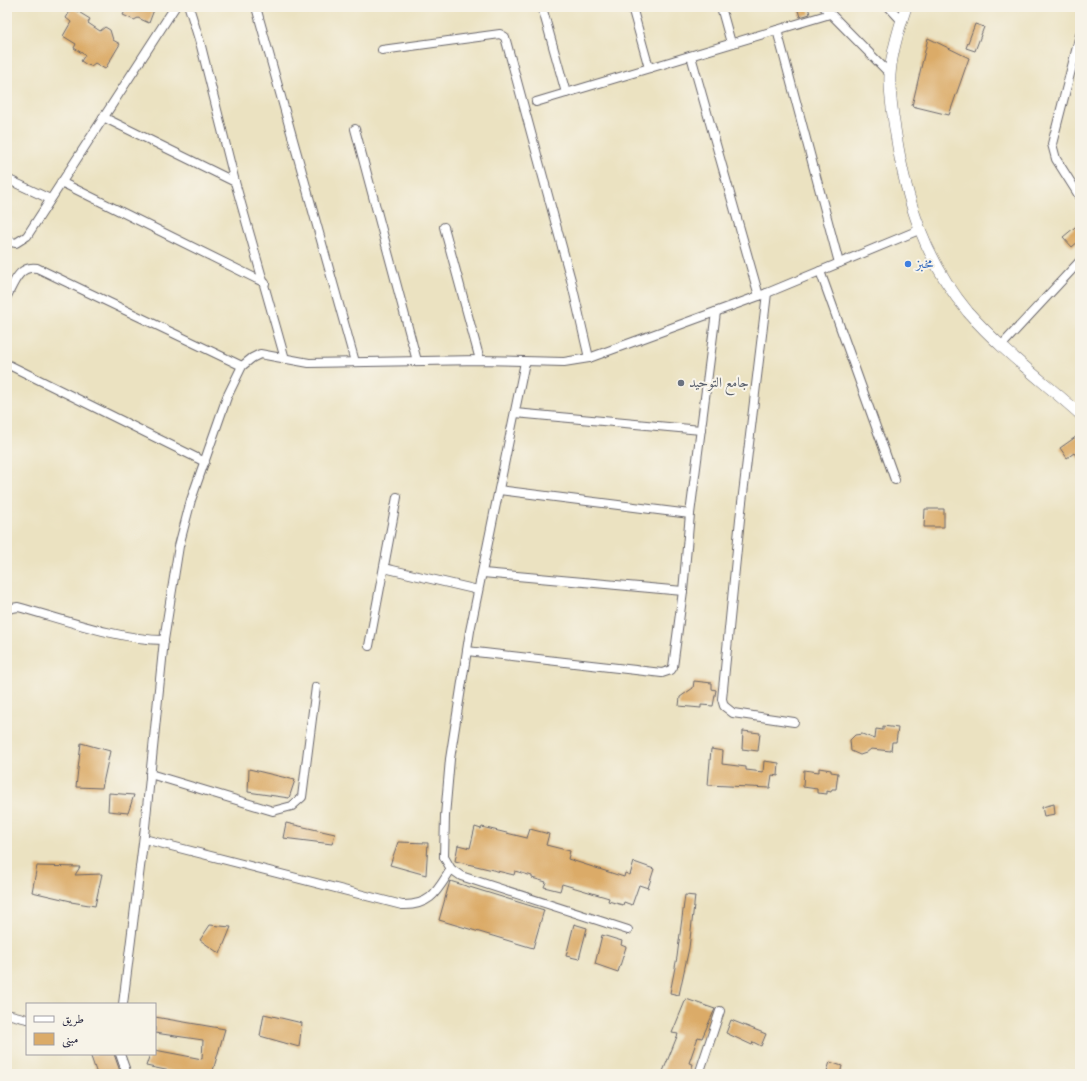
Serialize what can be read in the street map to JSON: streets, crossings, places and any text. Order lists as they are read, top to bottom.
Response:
{
  "places": ["مخبز", "جامع التوحيد"],
  "legend": ["طريق", "مبنى"]
}
